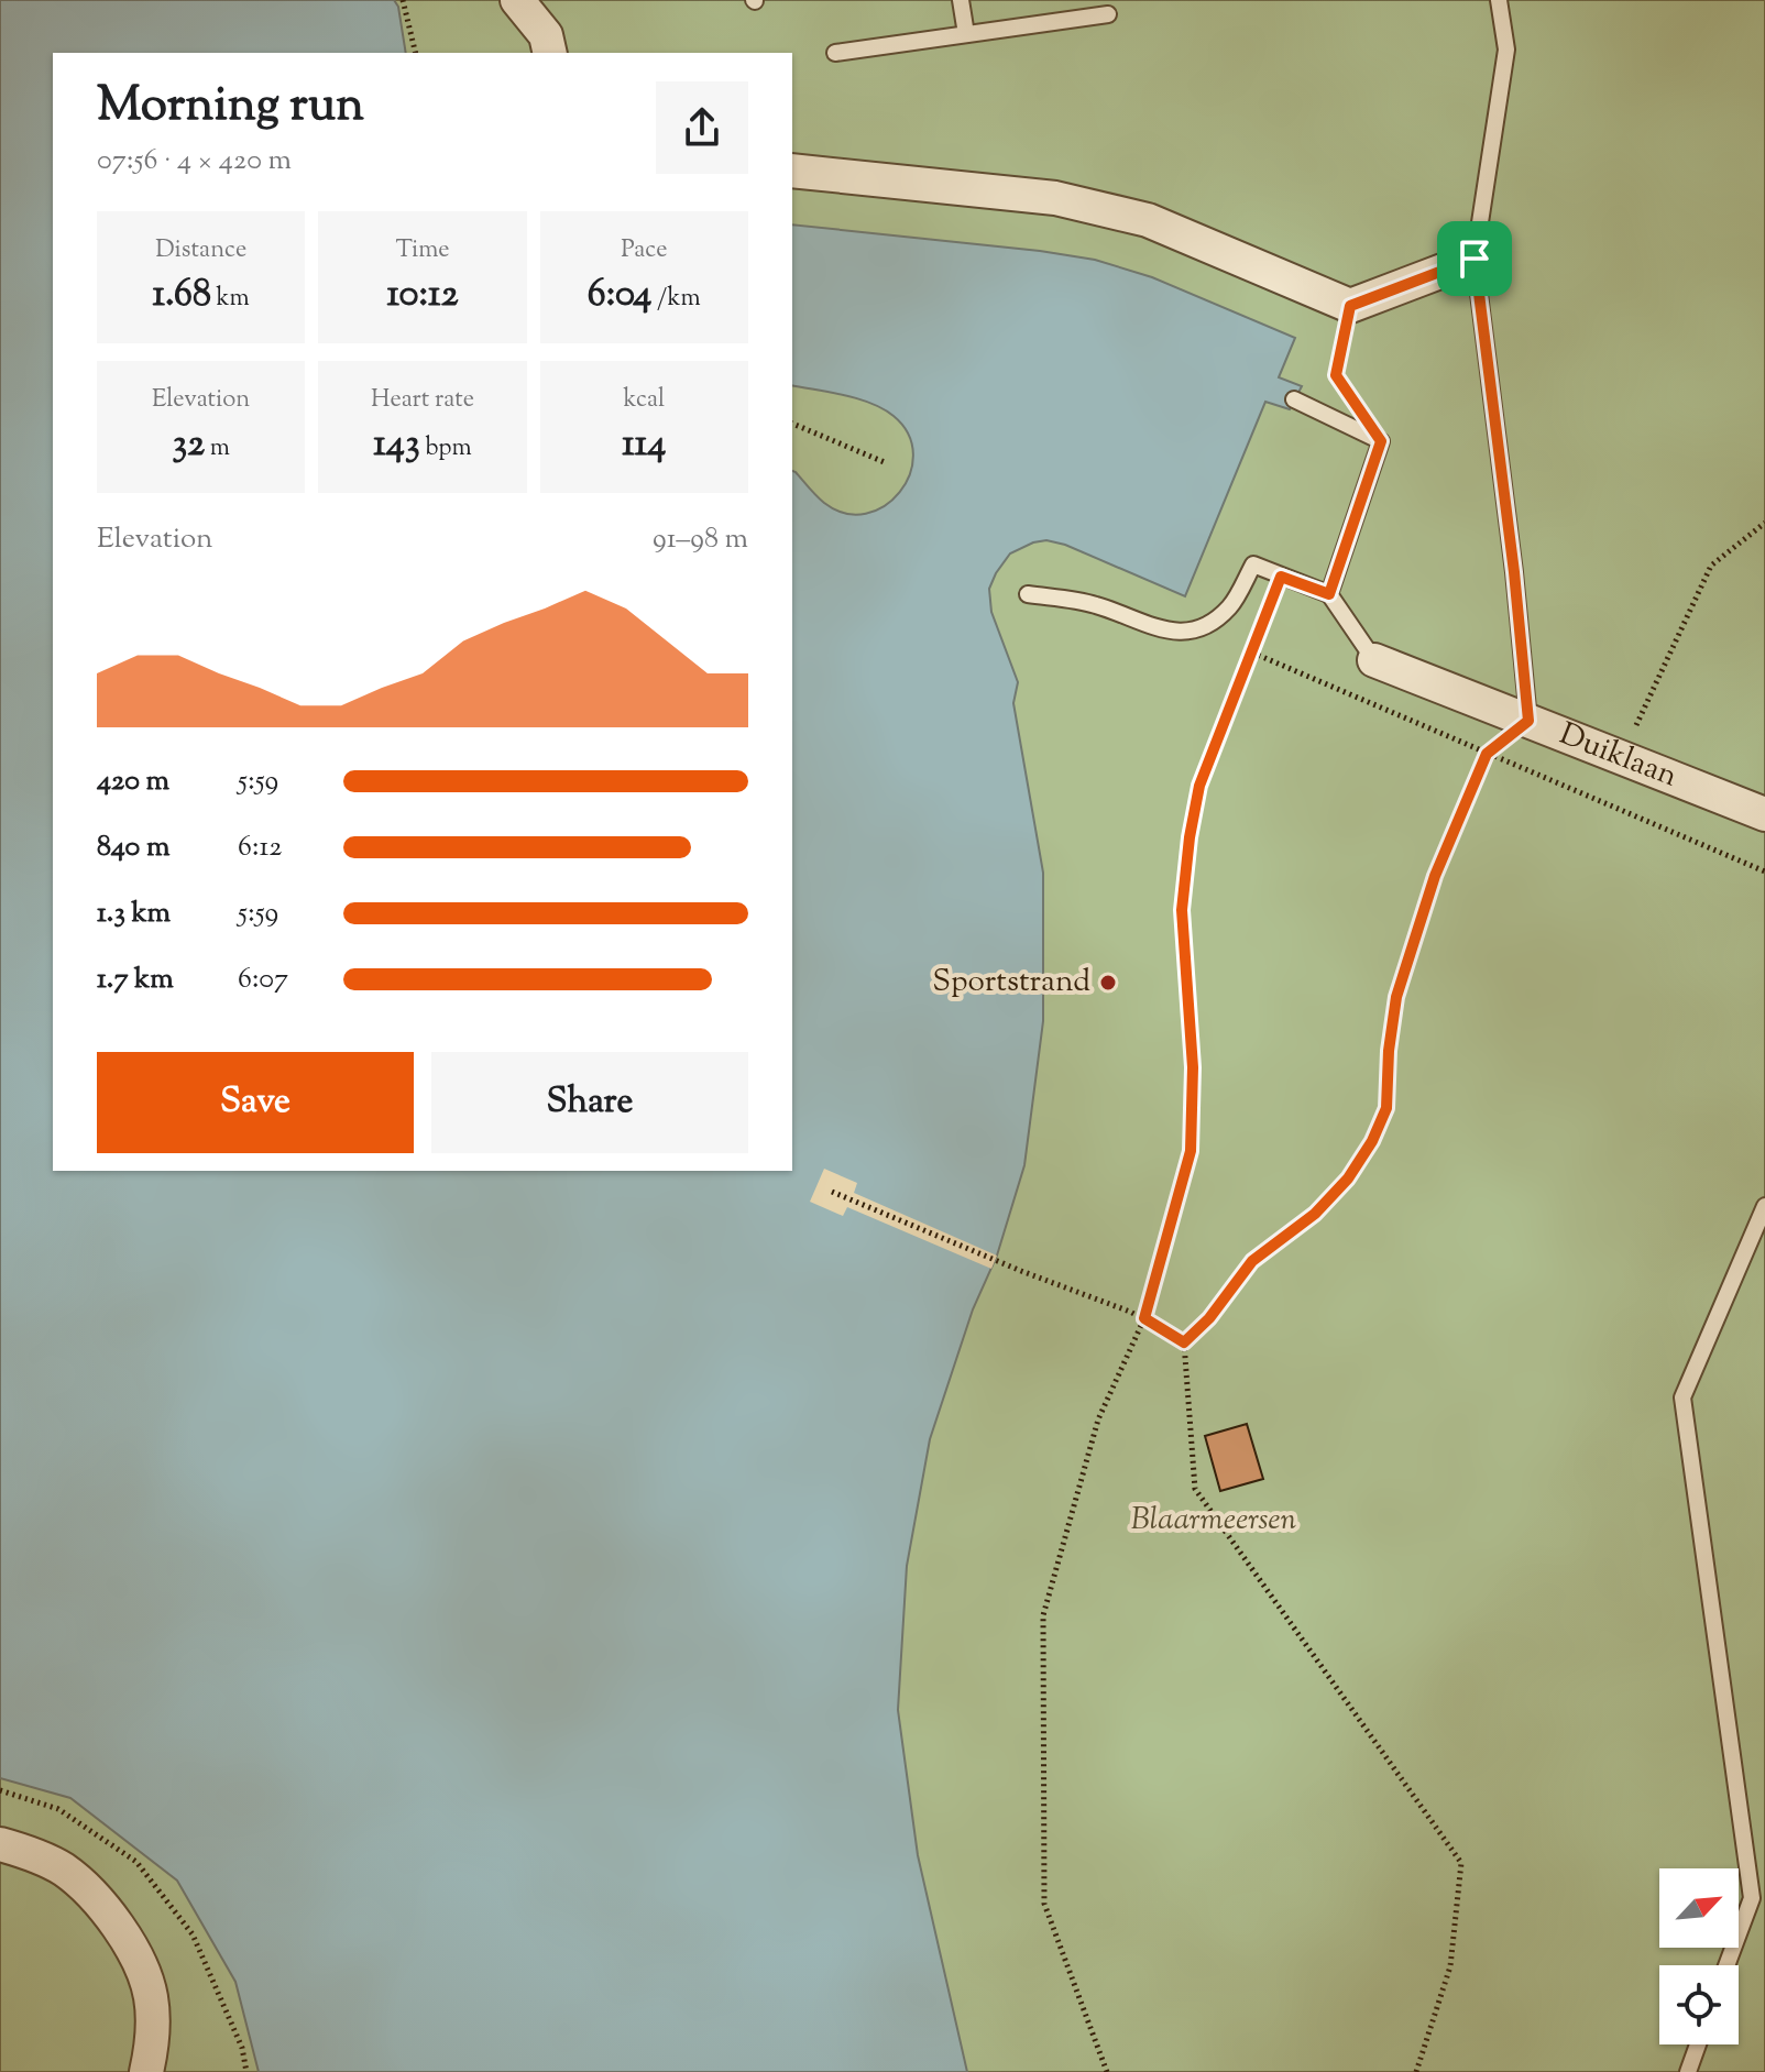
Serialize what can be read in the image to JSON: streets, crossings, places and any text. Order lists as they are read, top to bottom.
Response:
{
  "streets": {
    "street": ["Duiklaan"]
  },
  "parks": ["Blaarmeersen"],
  "places": ["Sportstrand"],
  "north": "top right",
  "page": {
    "heading": ["Morning run", "07:56 · 4 × 420 m"],
    "stats": [
      ["Distance", "1.68 km"],
      ["Time", "10:12"],
      ["Pace", "6:04 /km"],
      ["Elevation", "32 m"],
      ["Heart rate", "143 bpm"],
      ["kcal", "114"]
    ],
    "chart": ["Elevation", "91–98 m"],
    "list": [
      {
        "name": "420 m",
        "note": "5:59"
      },
      {
        "name": "840 m",
        "note": "6:12"
      },
      {
        "name": "1.3 km",
        "note": "5:59"
      },
      {
        "name": "1.7 km",
        "note": "6:07"
      }
    ],
    "buttons": ["Save", "Share"]
  }
}
